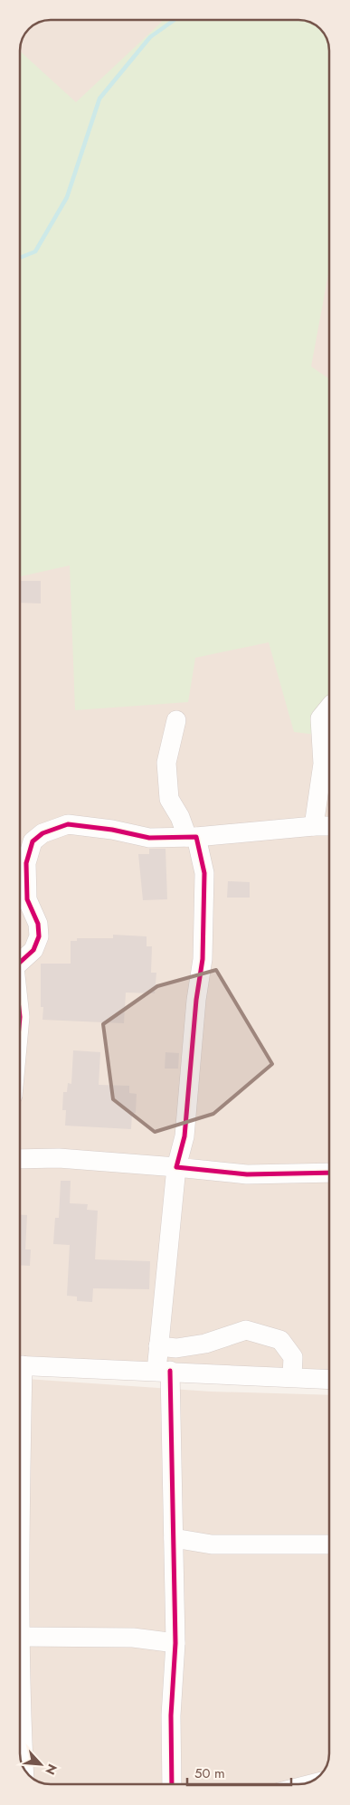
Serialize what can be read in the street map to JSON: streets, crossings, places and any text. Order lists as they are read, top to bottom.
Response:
{
  "scale_bar": "50 m",
  "north": "bottom right"
}
